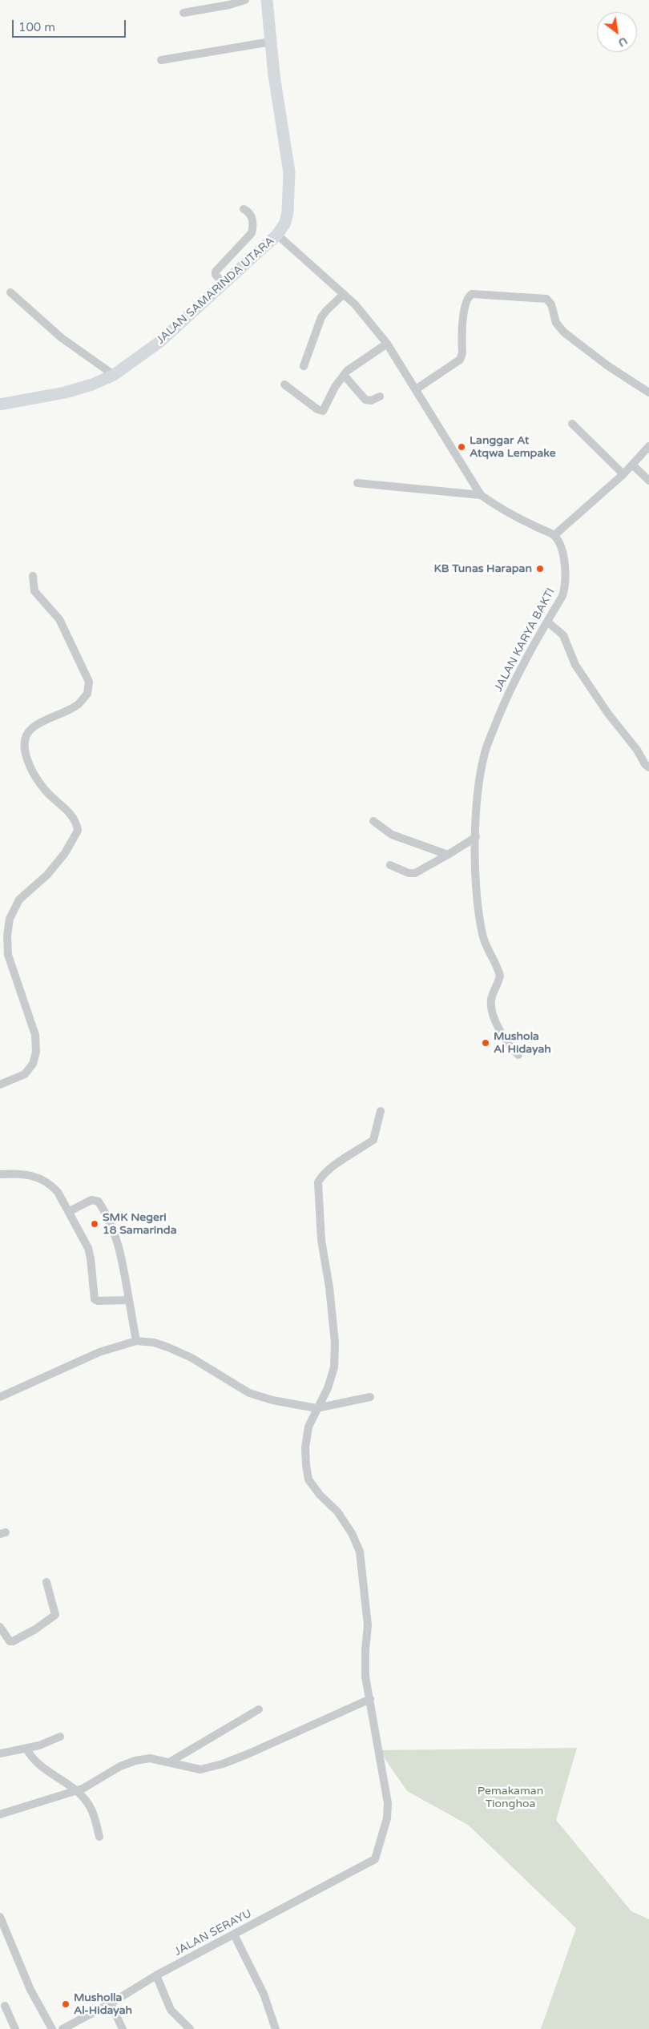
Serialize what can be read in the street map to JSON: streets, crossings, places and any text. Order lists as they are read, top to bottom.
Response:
{
  "streets": {
    "highway": ["JALAN SAMARINDA UTARA"],
    "street": ["JALAN KARYA BAKTI", "JALAN SERAYU"]
  },
  "parks": ["Pemakaman Tionghoa"],
  "places": [
    "Langgar At Atqwa Lempake",
    "KB Tunas Harapan",
    "Mushola Al Hidayah",
    "SMK Negeri 18 Samarinda",
    "Musholla Al-Hidayah"
  ],
  "scale_bar": "100 m",
  "north": "bottom right"
}
